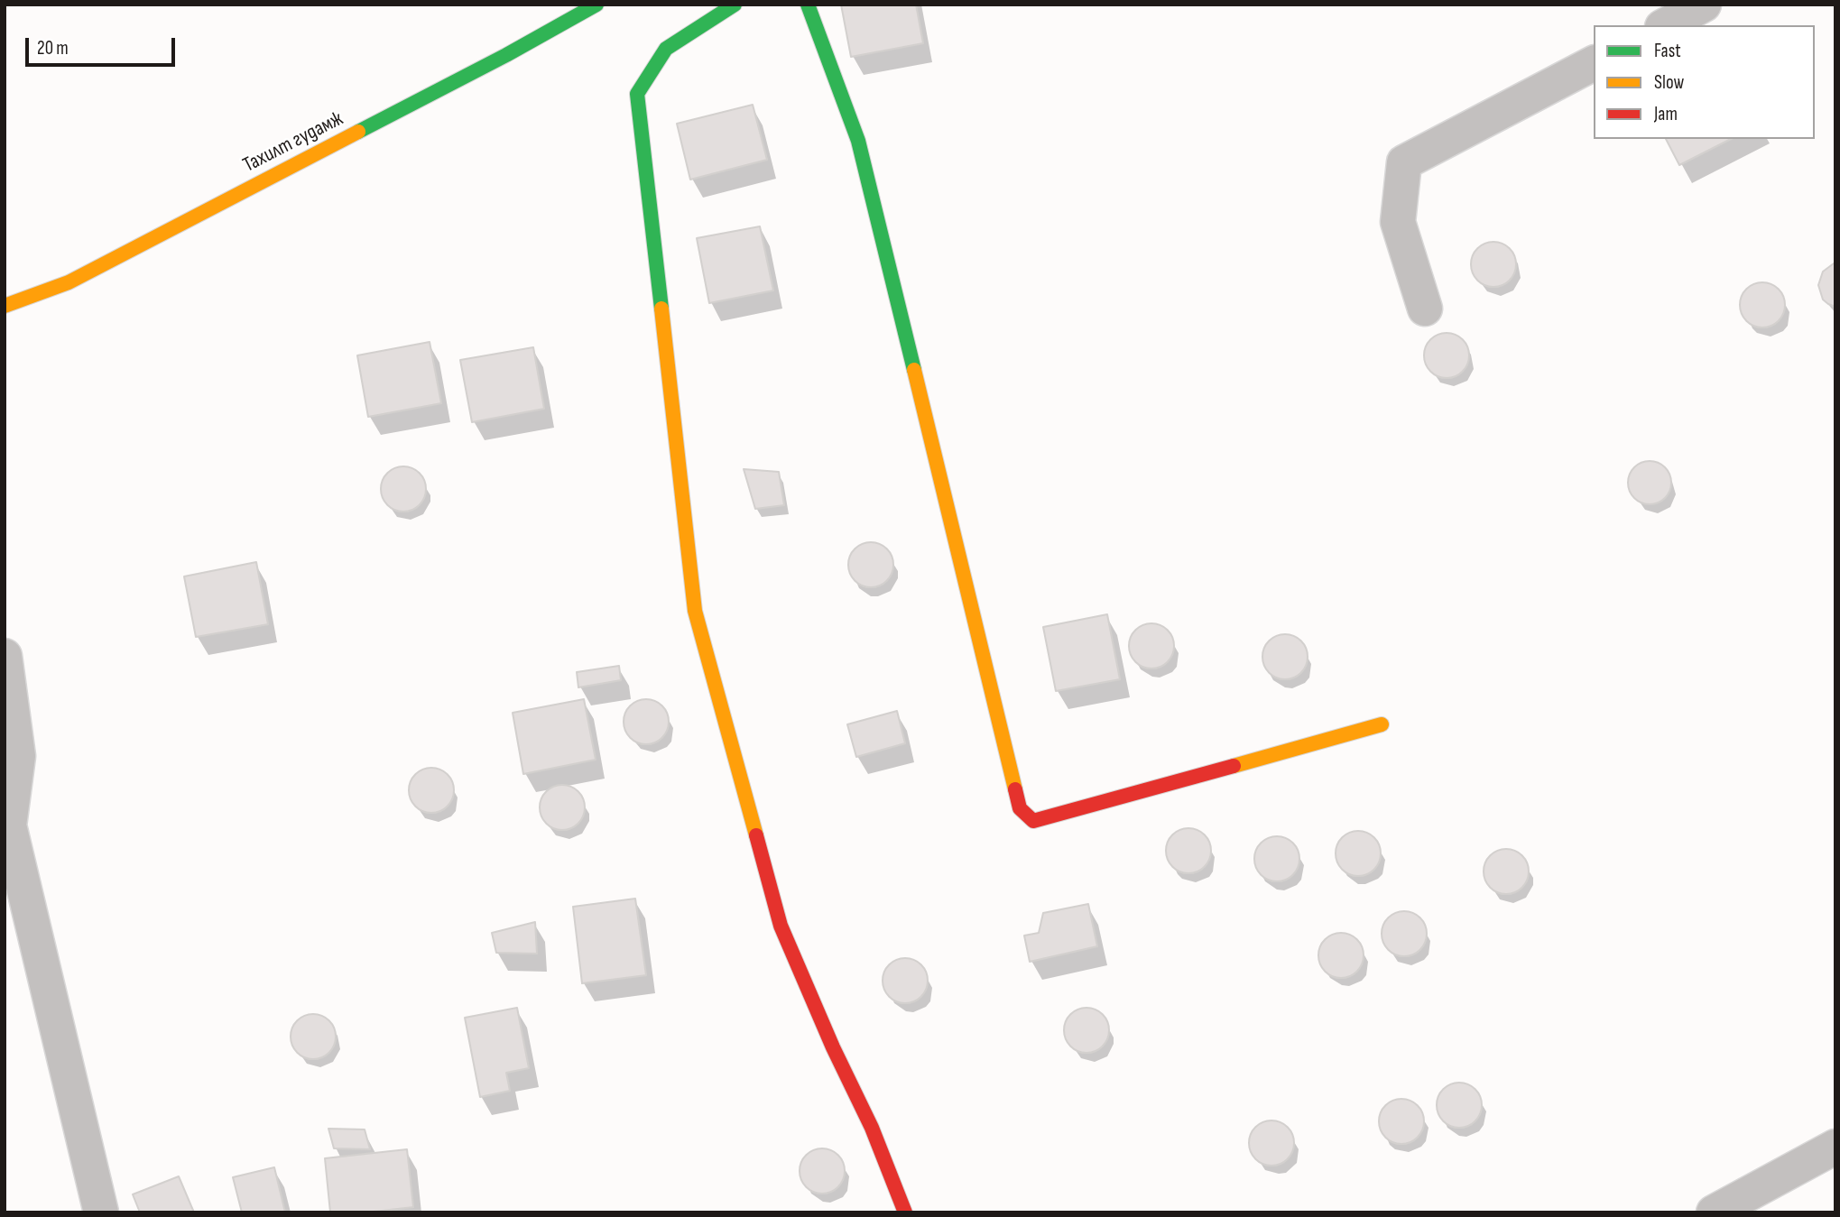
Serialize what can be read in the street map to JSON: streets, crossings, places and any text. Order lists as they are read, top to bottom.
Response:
{
  "streets": {
    "street": ["Тахилт гудамж"]
  },
  "legend": ["Fast", "Slow", "Jam"],
  "scale_bar": "20 m"
}
